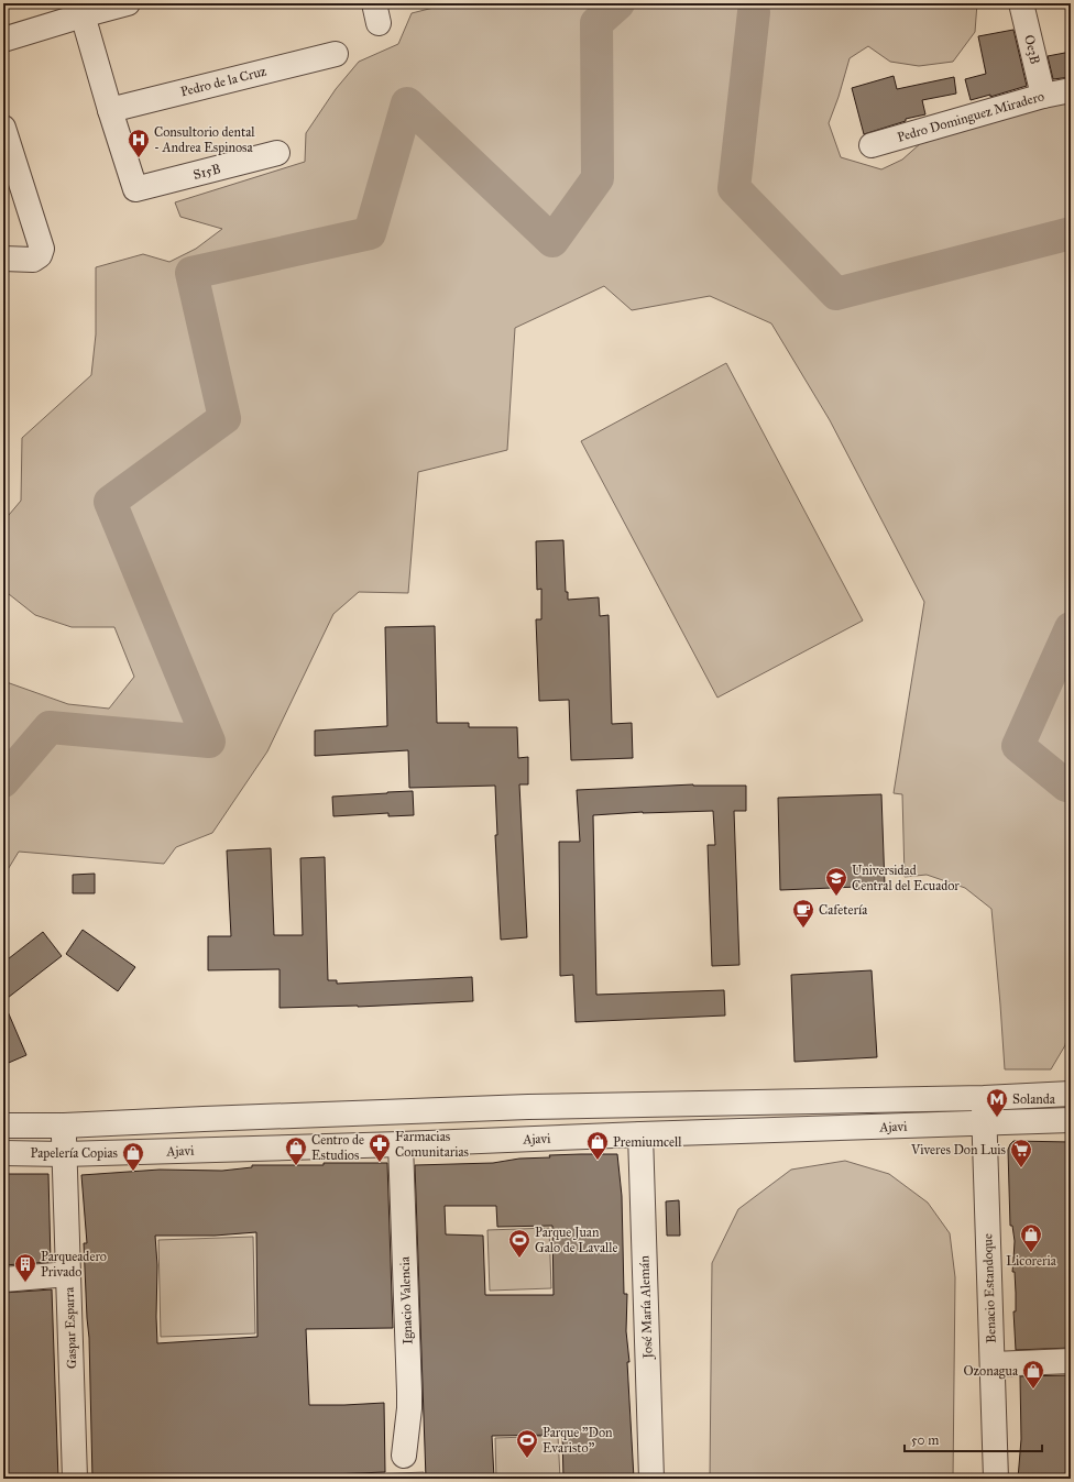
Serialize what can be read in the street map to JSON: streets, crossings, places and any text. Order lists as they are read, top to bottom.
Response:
{
  "streets": {
    "street": [
      "Oe3B",
      "Pedro de la Cruz",
      "Pedro Dominguez Miradero",
      "S15B",
      "Ajavi",
      "Benacio Estandoque",
      "Ignacio Valencia",
      "José María Alemán",
      "Gaspar Esparra"
    ]
  },
  "crossings": [
    ["Oe3B", "Pedro Dominguez Miradero"],
    ["Pedro de la Cruz", "S15B"],
    ["Ajavi", "Benacio Estandoque"],
    ["Ajavi", "Ignacio Valencia"],
    ["Ajavi", "José María Alemán"],
    ["Ajavi", "Gaspar Esparra"]
  ],
  "places": {
    "hospital": ["Consultorio dental - Andrea Espinosa"],
    "school or university": ["Universidad Central del Ecuador"],
    "cafe": ["Cafetería"],
    "metro station": ["Solanda"],
    "shop": [
      "Premiumcell",
      "Centro de Estudios",
      "Papelería Copias",
      "Licoreria",
      "Ozonagua"
    ],
    "pharmacy": ["Farmacias Comunitarias"],
    "supermarket": ["Viveres Don Luis"],
    "sports": ["Parque Juan Galo de Lavalle", "Parque \"Don Evaristo\""],
    "building": ["Parqueadero Privado"]
  },
  "scale_bar": "50 m"
}
